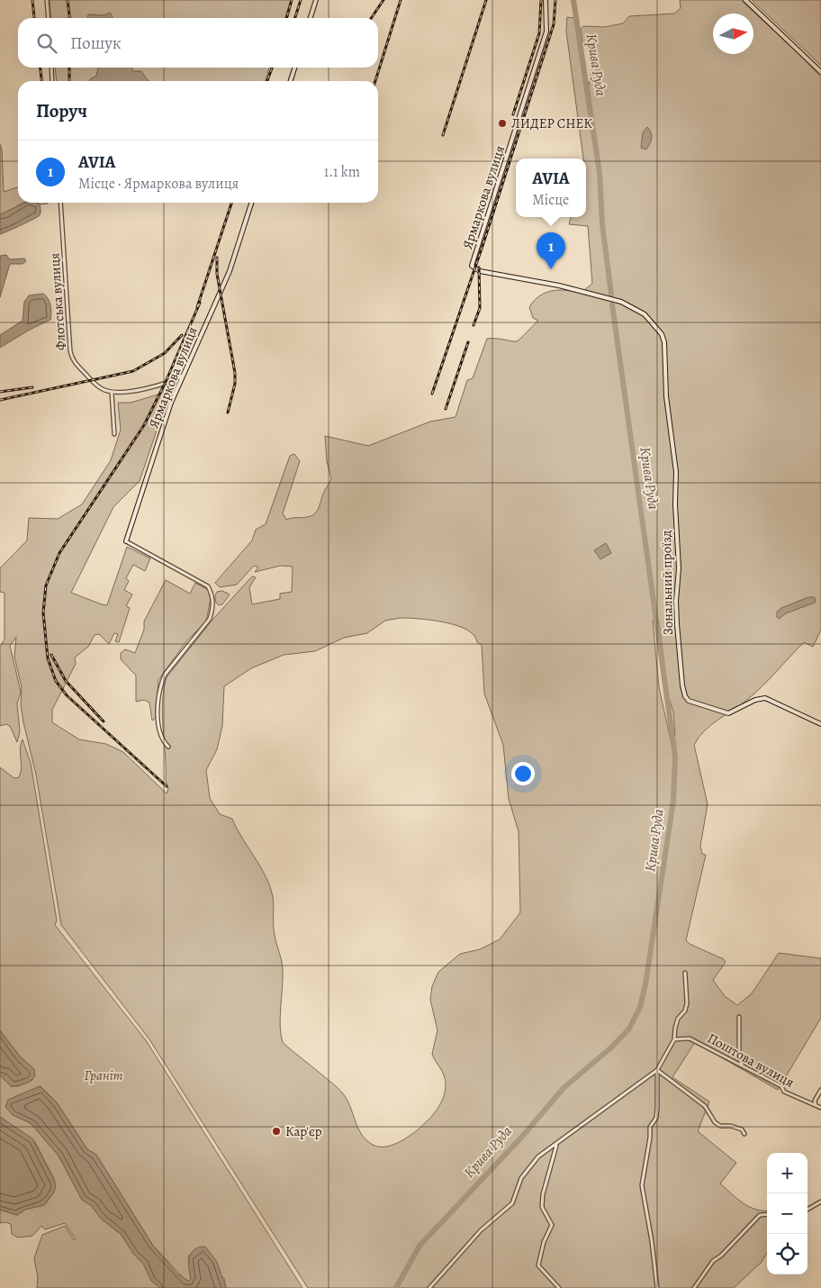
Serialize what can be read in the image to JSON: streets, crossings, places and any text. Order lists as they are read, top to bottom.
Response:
{
  "streets": {
    "street": [
      "Ярмаркова вулиця",
      "Флотська вулиця",
      "Зональний проїзд",
      "Поштова вулиця"
    ]
  },
  "crossings": [
    ["Ярмаркова вулиця", "Зональний проїзд"]
  ],
  "water": ["Крива Руда"],
  "parks": ["Граніт"],
  "places": ["ЛИДЕР СНЕК", "Кар'єр"],
  "north": "right",
  "page": {
    "search": "Пошук",
    "heading": "Поруч",
    "list": [
      {
        "mark": "1",
        "name": "AVIA",
        "note": "Місце · Ярмаркова вулиця",
        "value": "1.1 km"
      }
    ],
    "popup": ["AVIA", "Місце"],
    "pins": "1",
    "map_buttons": ["+", "−"]
  }
}
